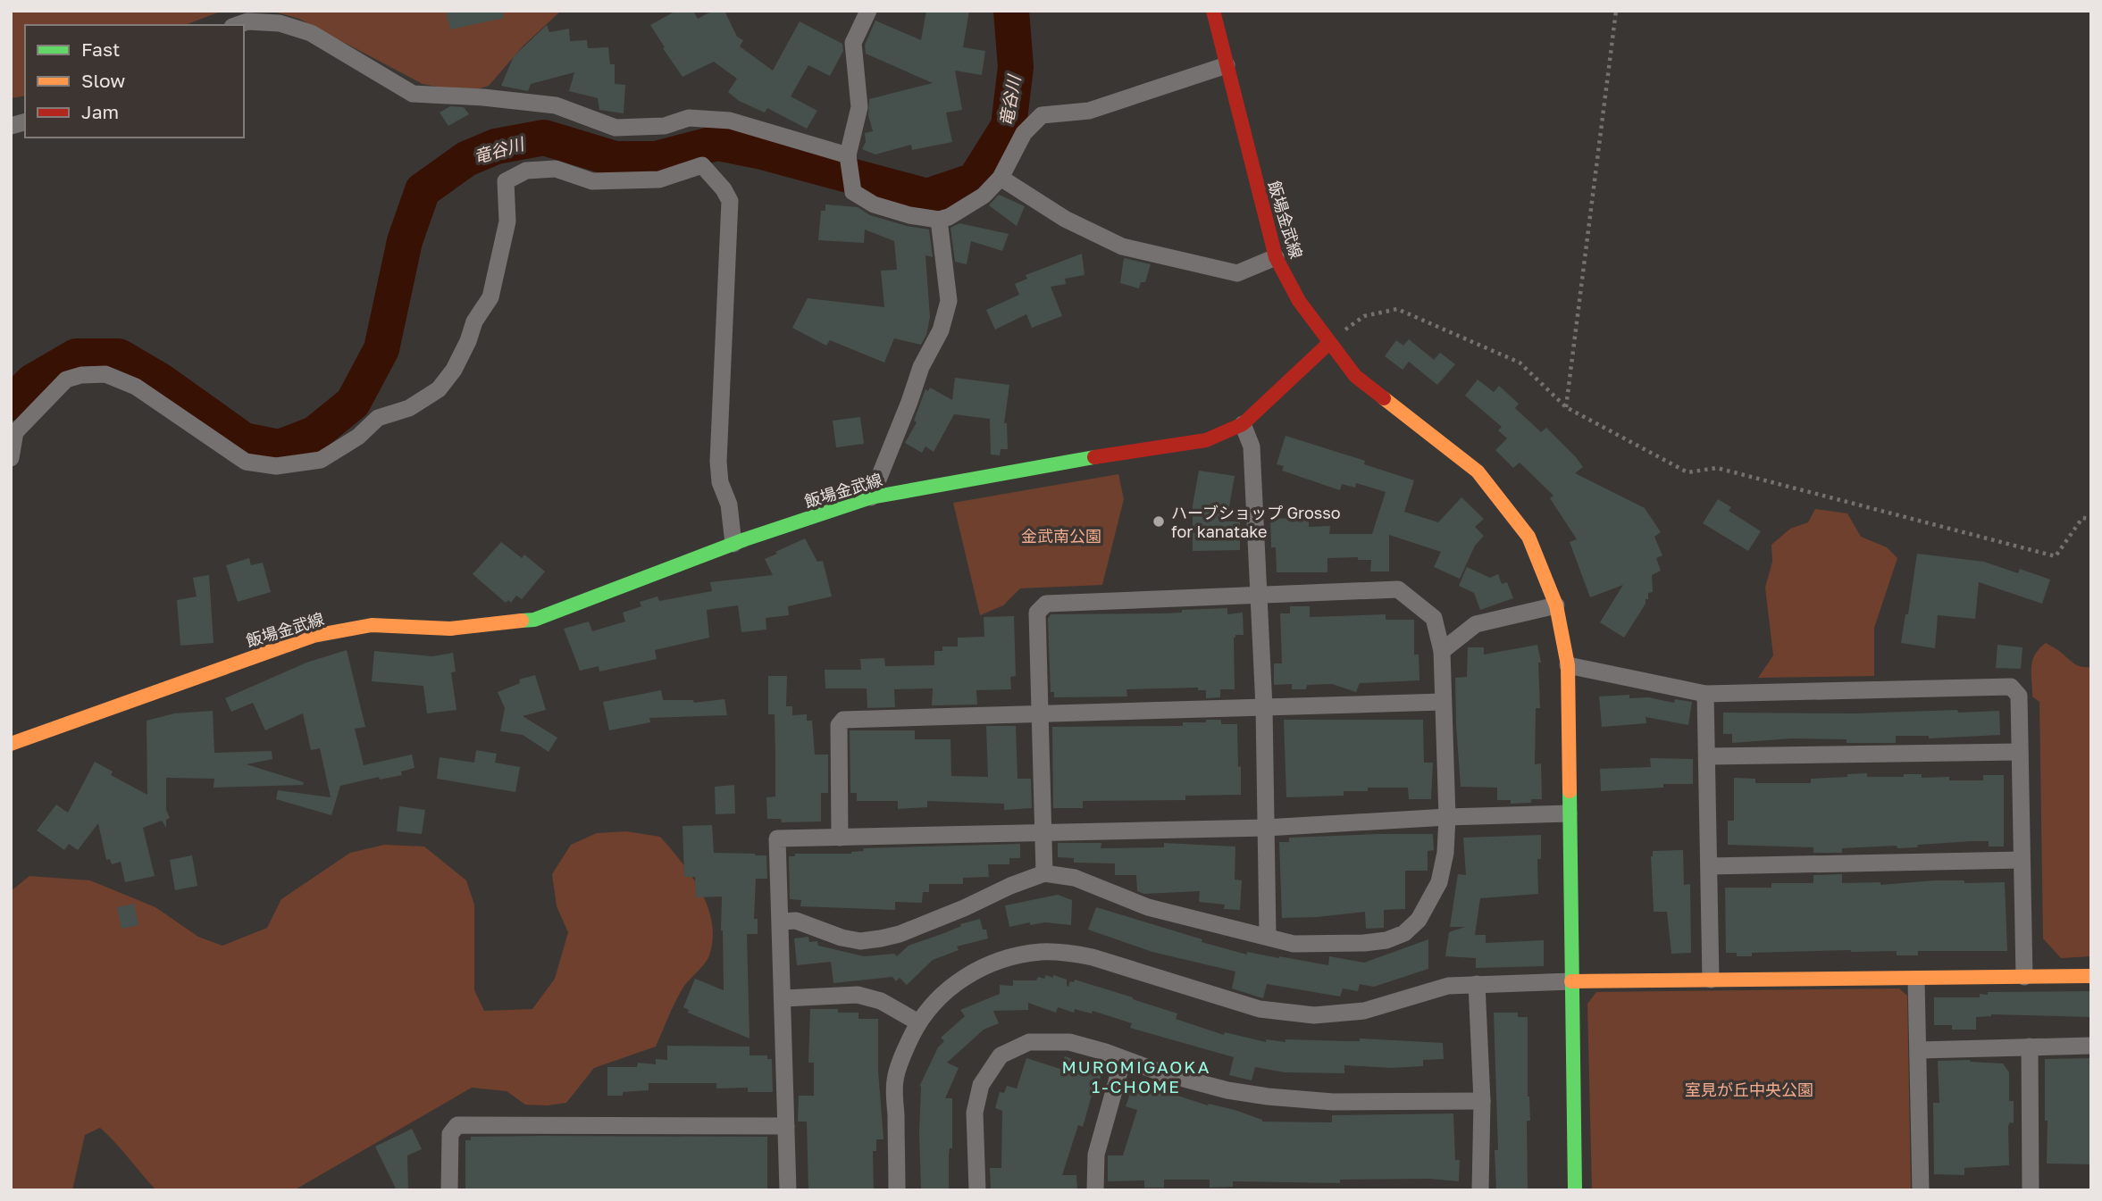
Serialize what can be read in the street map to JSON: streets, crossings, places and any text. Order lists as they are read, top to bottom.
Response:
{
  "streets": {
    "main road": ["飯場金武線"]
  },
  "districts": ["MUROMIGAOKA 1-CHOME"],
  "water": ["竜谷川"],
  "parks": ["金武南公園", "室見が丘中央公園"],
  "places": ["ハーブショップ Grosso for kanatake"],
  "legend": ["Fast", "Slow", "Jam"]
}
